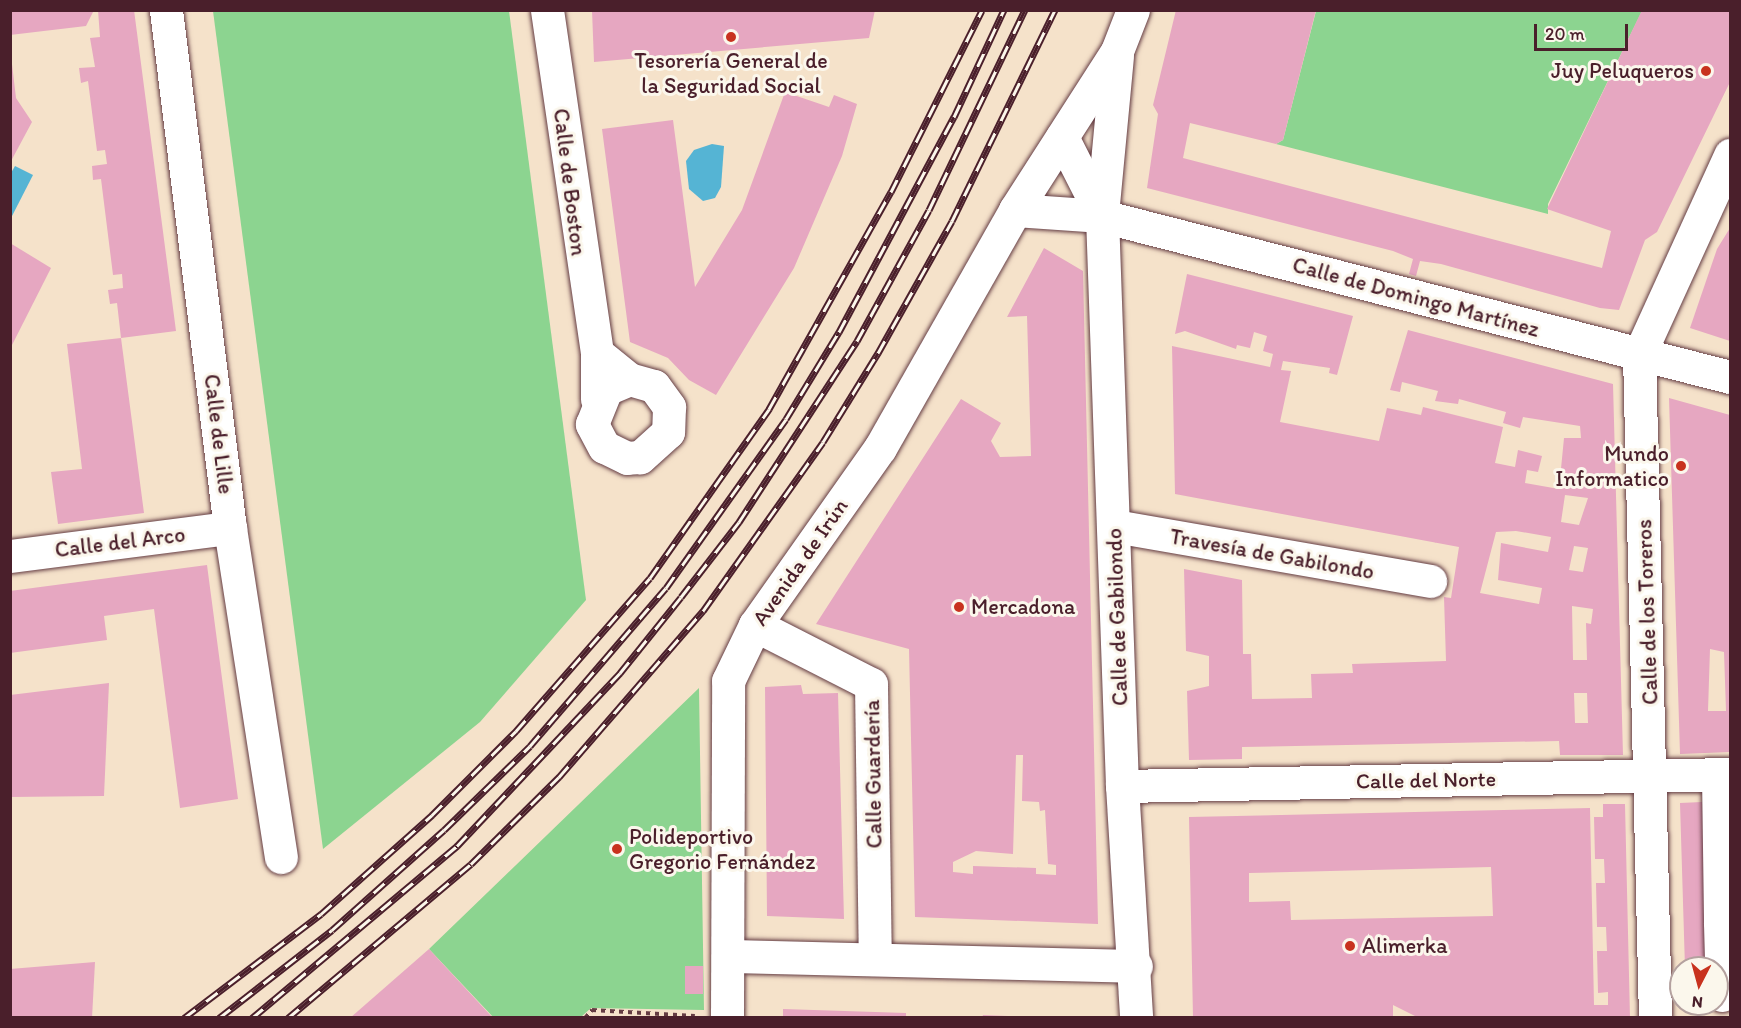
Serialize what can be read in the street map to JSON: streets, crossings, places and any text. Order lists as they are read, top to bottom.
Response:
{
  "streets": {
    "street": [
      "Calle de Boston",
      "Calle de Domingo Martínez",
      "Calle de Lille",
      "Calle del Arco",
      "Travesía de Gabilondo",
      "Avenida de Irún",
      "Calle de los Toreros",
      "Calle de Gabilondo",
      "Calle Guardería",
      "Calle del Norte"
    ]
  },
  "crossings": [
    ["Calle de Domingo Martínez", "Avenida de Irún"],
    ["Calle de Domingo Martínez", "Calle de los Toreros"],
    ["Calle de Domingo Martínez", "Calle de Gabilondo"],
    ["Calle de Lille", "Calle del Arco"],
    ["Travesía de Gabilondo", "Calle de Gabilondo"],
    ["Avenida de Irún", "Calle de Gabilondo"],
    ["Avenida de Irún", "Calle Guardería"],
    ["Calle de los Toreros", "Calle del Norte"],
    ["Calle de Gabilondo", "Calle del Norte"]
  ],
  "places": [
    "Tesorería General de la Seguridad Social",
    "Juy Peluqueros",
    "Mundo Informatico",
    "Mercadona",
    "Polideportivo Gregorio Fernández",
    "Alimerka"
  ],
  "scale_bar": "20 m",
  "north": "bottom"
}
